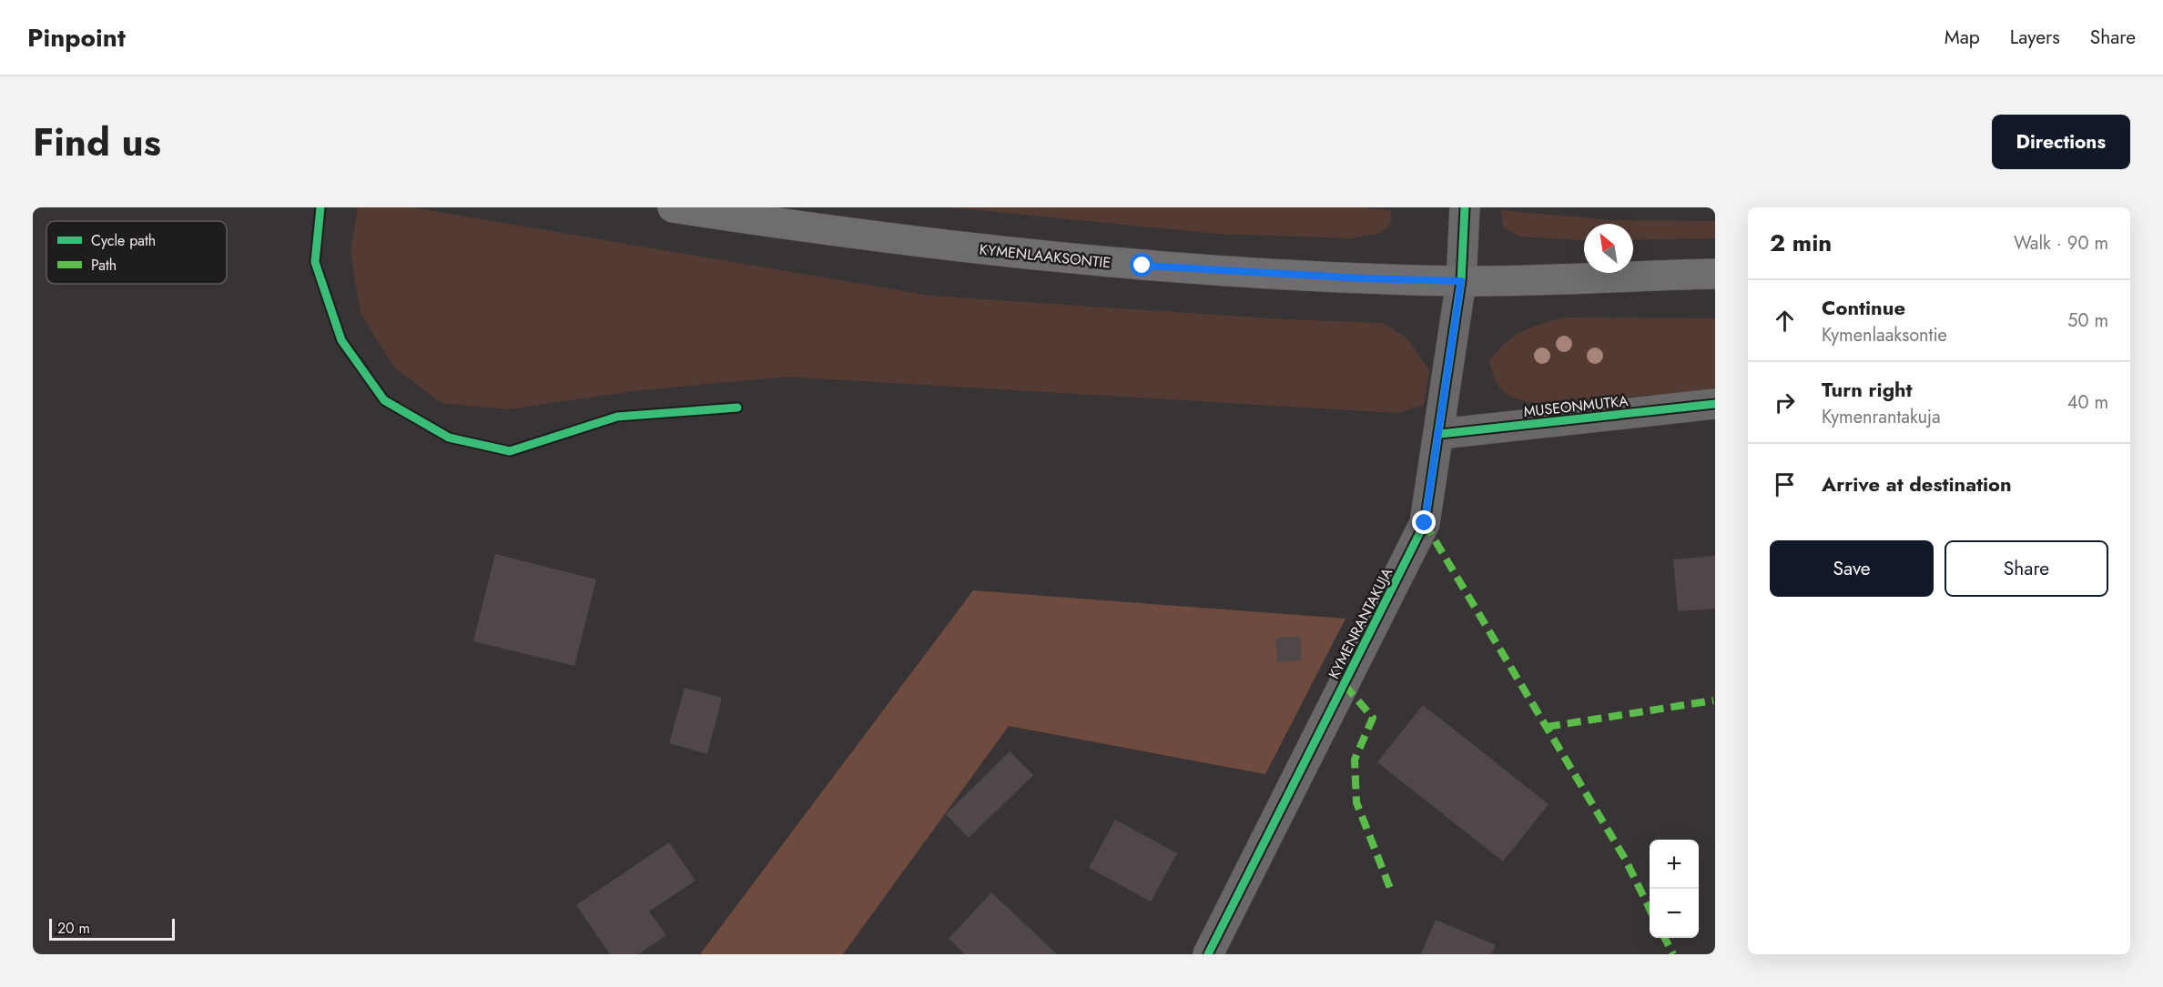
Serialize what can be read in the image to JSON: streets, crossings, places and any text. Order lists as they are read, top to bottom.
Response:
{
  "streets": {
    "main road": ["KYMENLAAKSONTIE"],
    "street": ["MUSEONMUTKA", "KYMENRANTAKUJA"]
  },
  "crossings": [
    ["KYMENLAAKSONTIE", "KYMENRANTAKUJA"],
    ["MUSEONMUTKA", "KYMENRANTAKUJA"]
  ],
  "legend": ["Cycle path", "Path"],
  "scale_bar": "20 m",
  "north": "top left",
  "page": {
    "header": "Pinpoint",
    "nav": ["Map", "Layers", "Share"],
    "title": "Find us",
    "buttons": [
      "Directions",
      ["Save", "Share"]
    ],
    "heading": ["2 min", "Walk · 90 m"],
    "list": [
      ["Continue", "Kymenlaaksontie", "50 m"],
      ["Turn right", "Kymenrantakuja", "40 m"],
      "Arrive at destination"
    ],
    "map_buttons": ["+", "−"],
    "scale": "20 m"
  }
}
